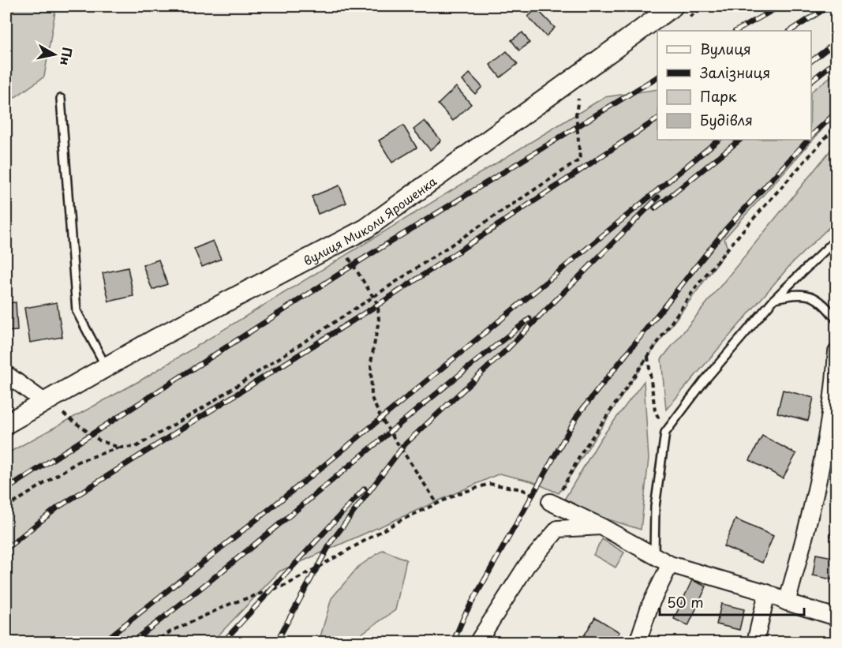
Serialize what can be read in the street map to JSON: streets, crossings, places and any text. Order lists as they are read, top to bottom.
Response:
{
  "streets": {
    "street": ["вулиця Миколи Ярошенка"]
  },
  "legend": [
    "Вулиця",
    "Залізниця",
    "Парк",
    "Будівля"
  ],
  "scale_bar": "50 m",
  "north": "right"
}
